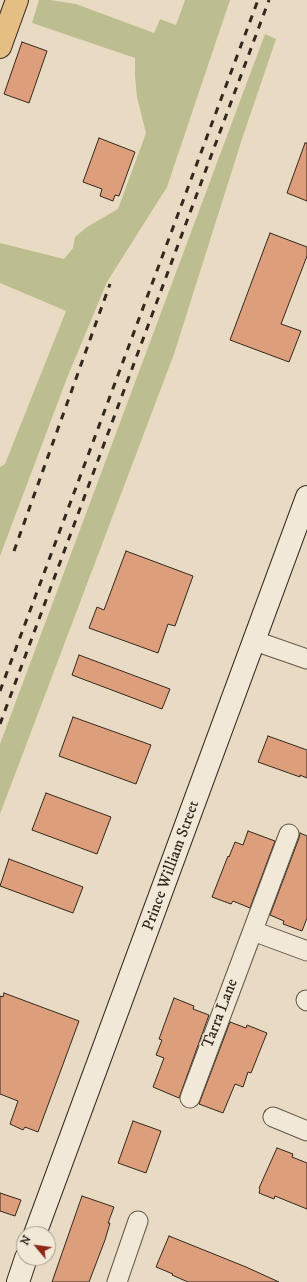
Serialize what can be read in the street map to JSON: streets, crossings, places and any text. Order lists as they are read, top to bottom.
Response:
{
  "streets": {
    "street": ["Prince William Street", "Tarra Lane"]
  },
  "north": "top left"
}
